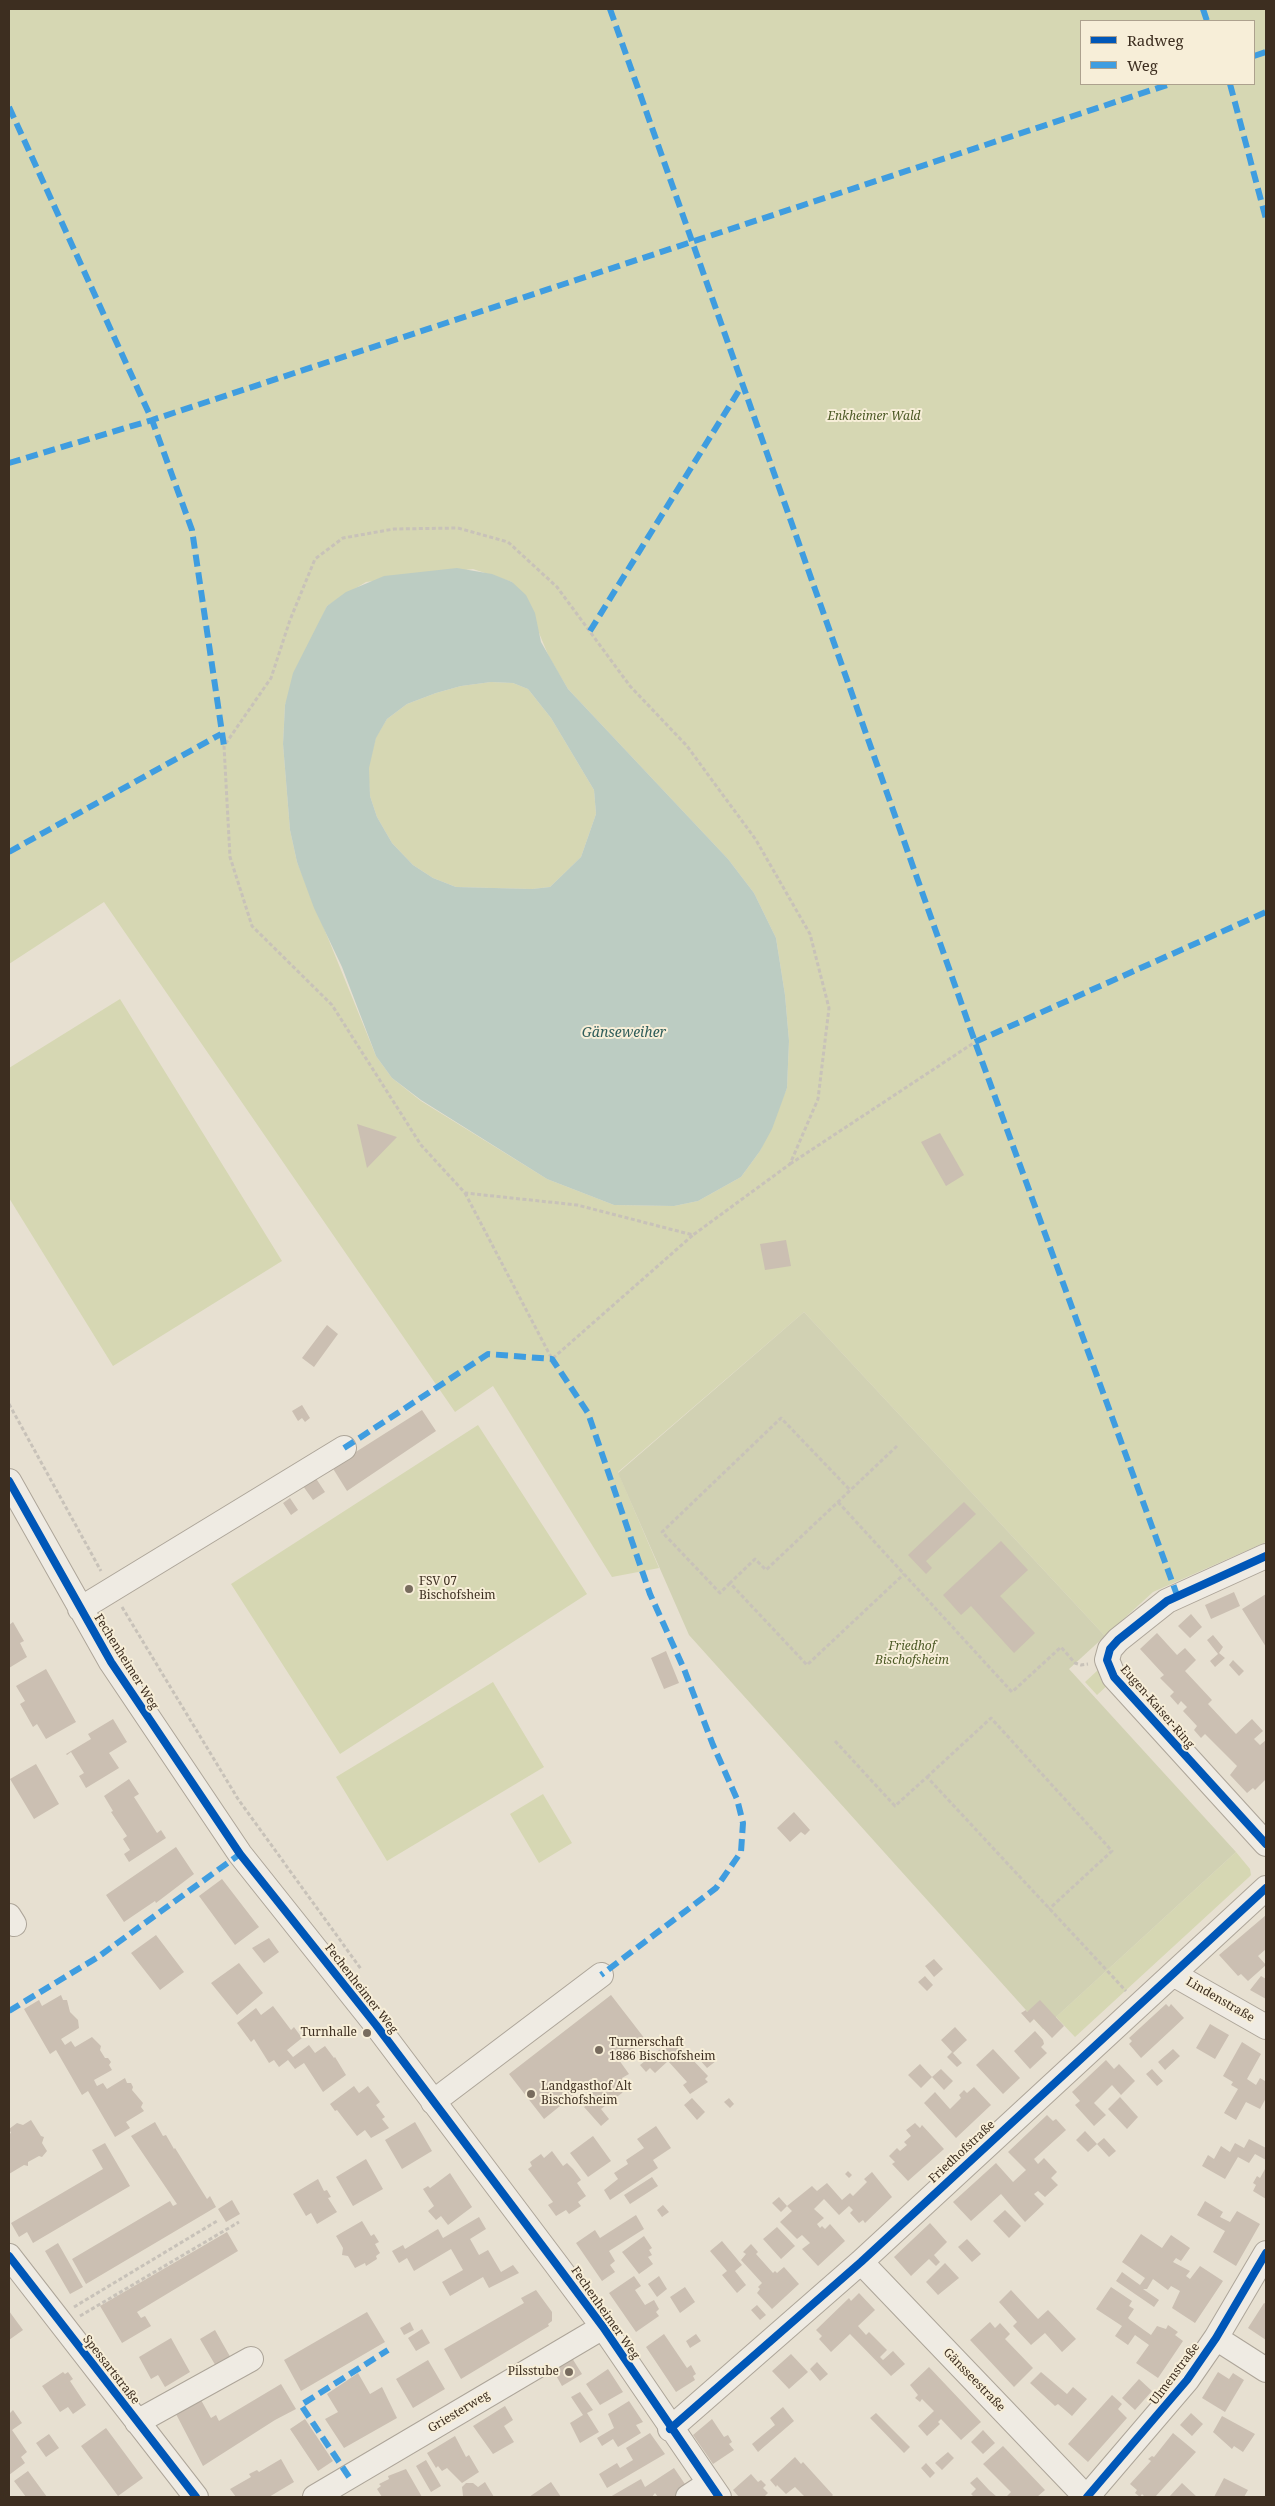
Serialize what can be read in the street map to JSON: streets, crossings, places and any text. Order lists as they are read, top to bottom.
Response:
{
  "streets": {
    "street": [
      "Fechenheimer Weg",
      "Eugen-Kaiser-Ring",
      "Lindenstraße",
      "Friedhofstraße",
      "Spessartstraße",
      "Ulmenstraße",
      "Gänsseestraße",
      "Griesterweg"
    ]
  },
  "crossings": [
    ["Fechenheimer Weg", "Friedhofstraße"],
    ["Fechenheimer Weg", "Griesterweg"],
    ["Lindenstraße", "Friedhofstraße"],
    ["Friedhofstraße", "Gänsseestraße"],
    ["Ulmenstraße", "Gänsseestraße"]
  ],
  "water": ["Gänseweiher"],
  "parks": ["Enkheimer Wald", "Friedhof Bischofsheim"],
  "places": [
    "FSV 07 Bischofsheim",
    "Turnhalle",
    "Turnerschaft 1886 Bischofsheim",
    "Landgasthof Alt Bischofsheim",
    "Pilsstube"
  ],
  "legend": ["Radweg", "Weg"]
}
